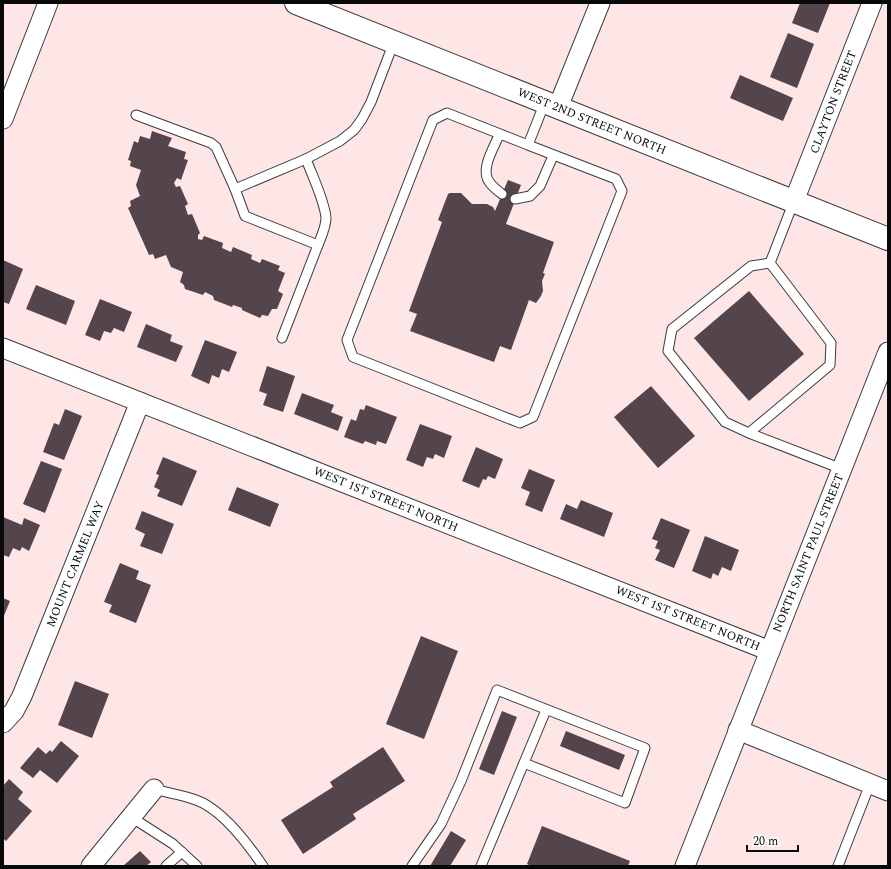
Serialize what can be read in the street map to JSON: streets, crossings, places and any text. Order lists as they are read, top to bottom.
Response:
{
  "streets": {
    "street": [
      "CLAYTON STREET",
      "WEST 2ND STREET NORTH",
      "WEST 1ST STREET NORTH",
      "NORTH SAINT PAUL STREET",
      "MOUNT CARMEL WAY"
    ]
  },
  "crossings": [
    ["CLAYTON STREET", "WEST 2ND STREET NORTH"],
    ["WEST 1ST STREET NORTH", "NORTH SAINT PAUL STREET"],
    ["WEST 1ST STREET NORTH", "MOUNT CARMEL WAY"]
  ],
  "scale_bar": "20 m"
}
